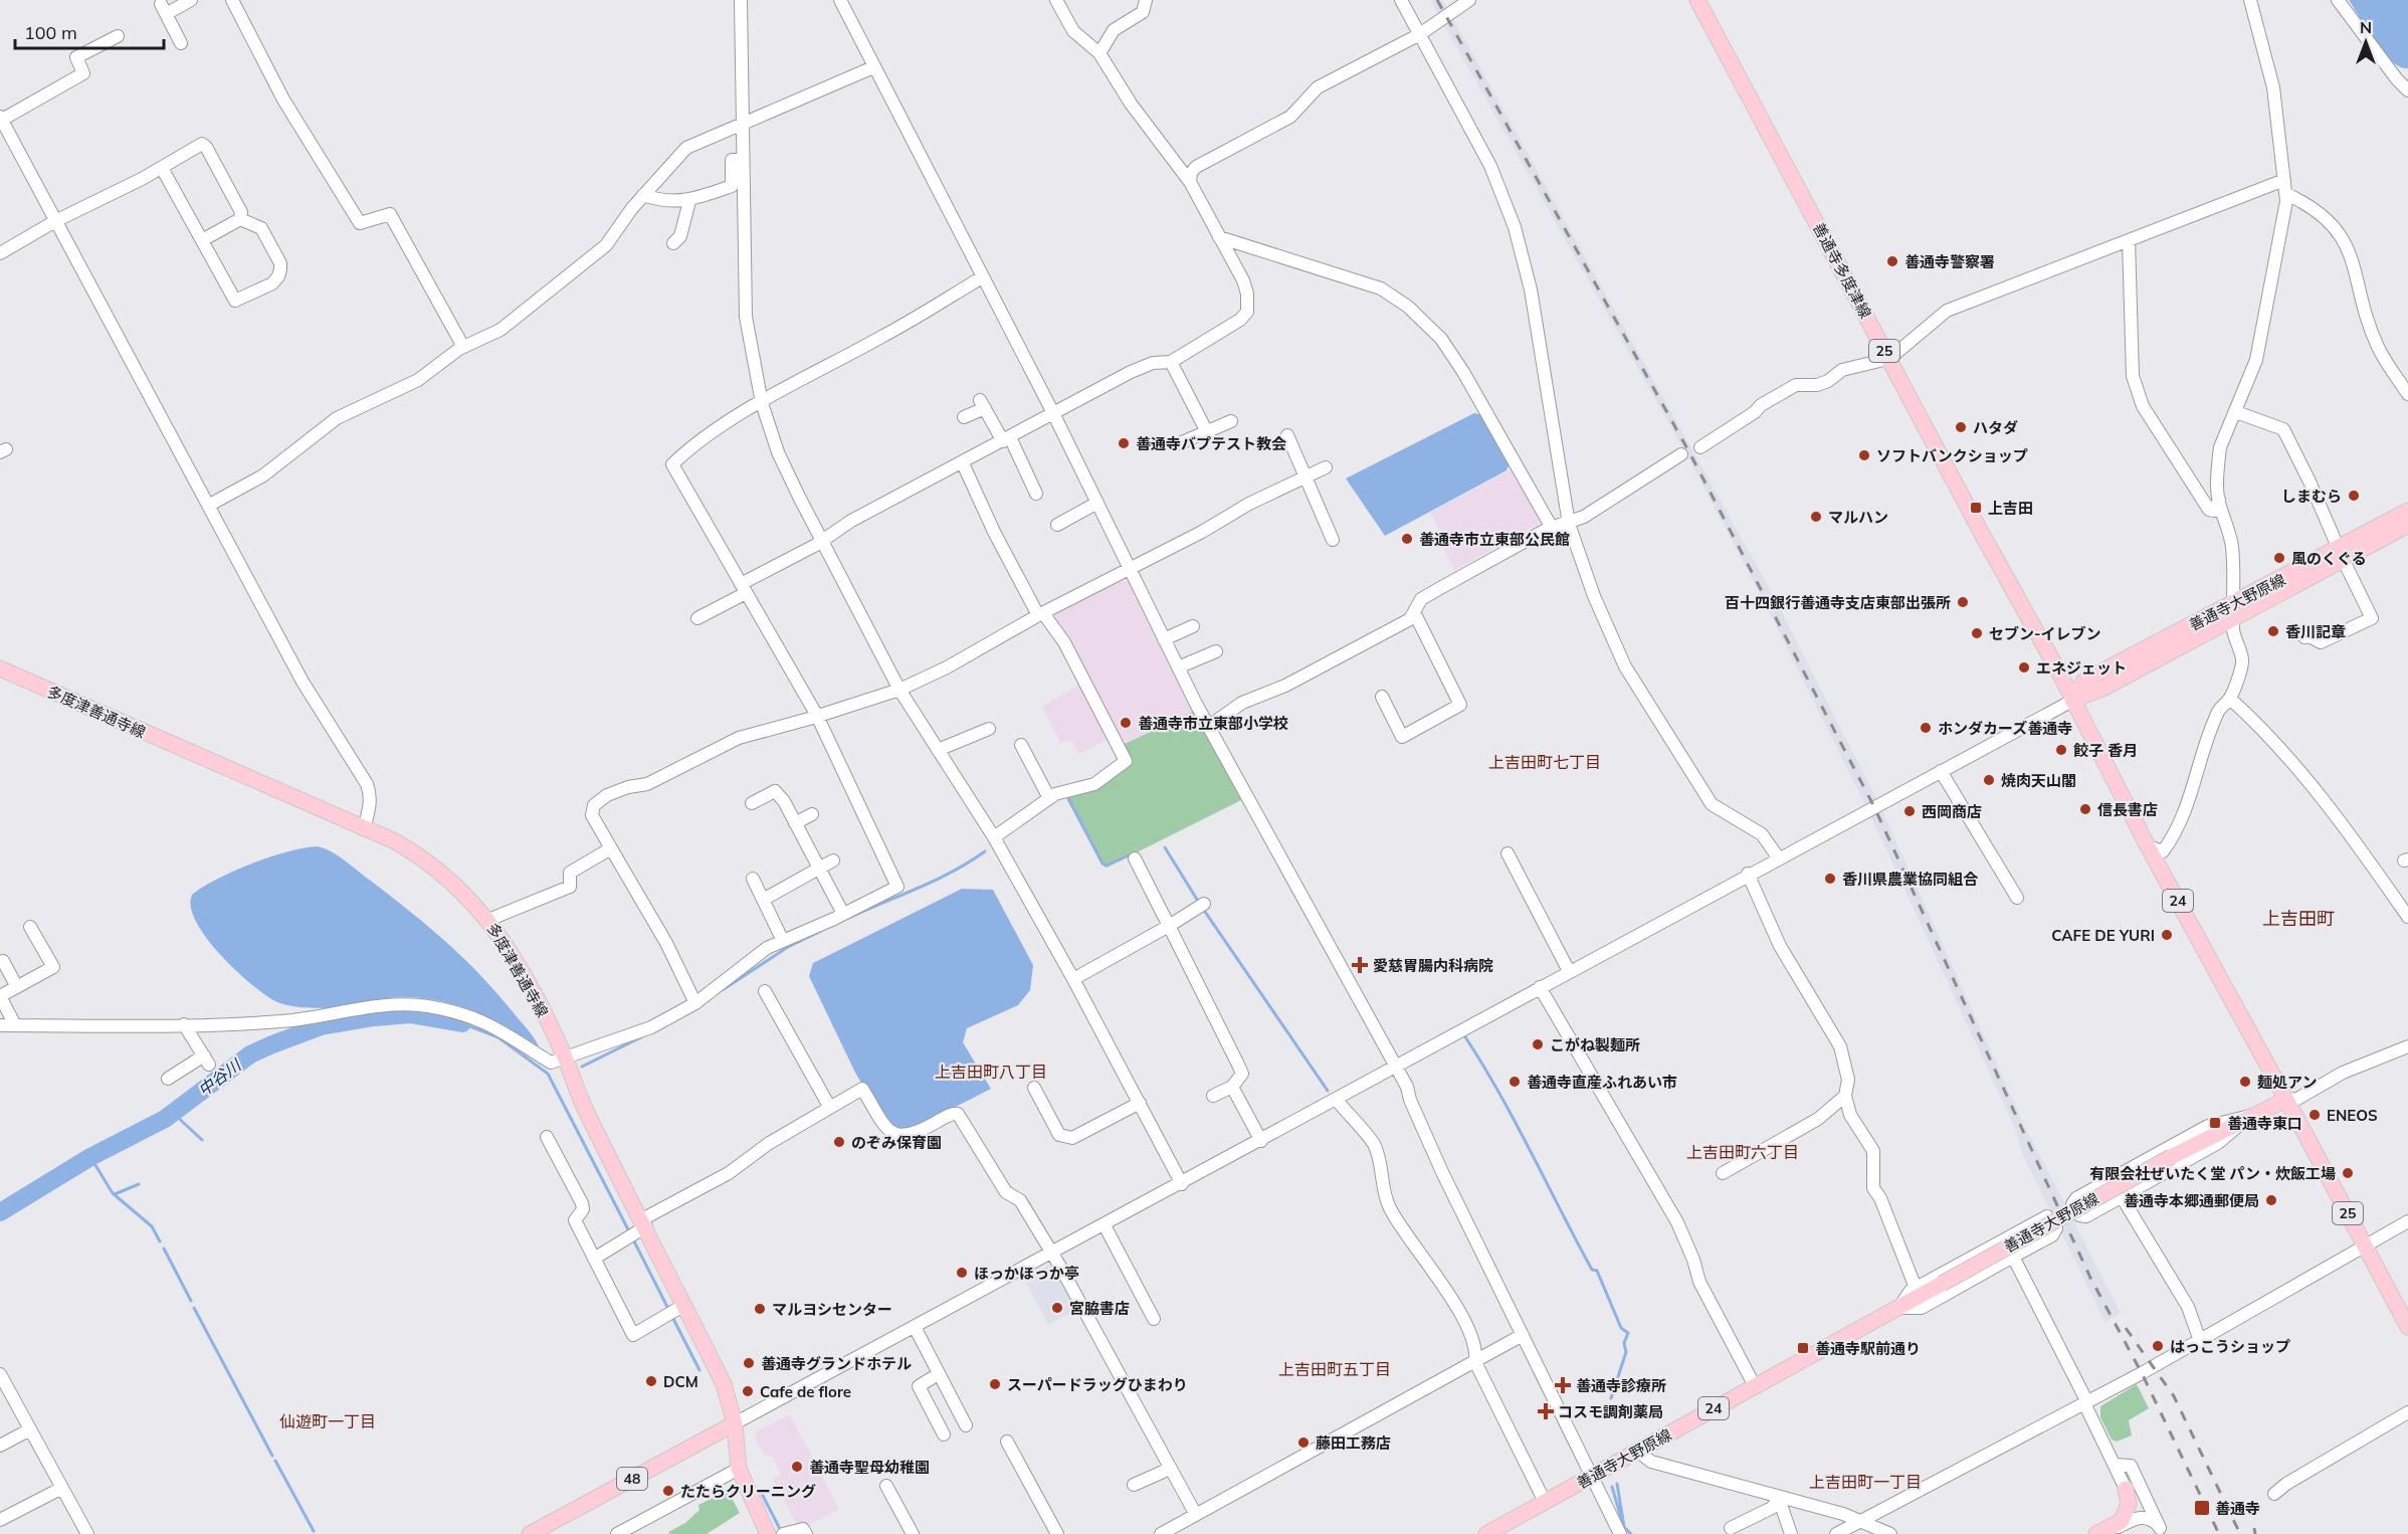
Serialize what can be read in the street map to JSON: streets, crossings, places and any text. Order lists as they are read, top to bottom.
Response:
{
  "streets": {
    "main road": [
      "善通寺多度津線",
      "25",
      "善通寺大野原線",
      "多度津善通寺線",
      "24",
      "48"
    ]
  },
  "crossings": [
    ["善通寺多度津線", "善通寺大野原線"],
    ["善通寺多度津線", "24"],
    ["25", "善通寺大野原線"],
    ["25", "24"],
    ["善通寺大野原線", "24"],
    ["多度津善通寺線", "48"]
  ],
  "districts": [
    "上吉田町七丁目",
    "上吉田町",
    "上吉田町八丁目",
    "上吉田町六丁目",
    "上吉田町五丁目",
    "仙遊町一丁目",
    "上吉田町一丁目"
  ],
  "water": ["中谷川"],
  "places": {
    "other": [
      "善通寺警察署",
      "ハタダ",
      "善通寺バプテスト教会",
      "ソフトバンクショップ",
      "しまむら",
      "マルハン",
      "善通寺市立東部公民館",
      "風のくぐる",
      "百十四銀行善通寺支店東部出張所",
      "香川記章",
      "セブン-イレブン",
      "エネジェット",
      "善通寺市立東部小学校",
      "ホンダカーズ善通寺",
      "餃子 香月",
      "焼肉天山閣",
      "信長書店",
      "西岡商店",
      "香川県農業協同組合",
      "CAFE DE YURI",
      "こがね製麺所",
      "善通寺直産ふれあい市",
      "麺処アン",
      "ENEOS",
      "のぞみ保育園",
      "有限会社ぜいたく堂 パン・炊飯工場",
      "善通寺本郷通郵便局",
      "ほっかほっか亭",
      "宮脇書店",
      "マルヨシセンター",
      "はっこうショップ",
      "善通寺グランドホテル",
      "DCM",
      "スーパードラッグひまわり",
      "Cafe de flore",
      "藤田工務店",
      "善通寺聖母幼稚園",
      "たたらクリーニング"
    ],
    "transit": [
      "上吉田",
      "善通寺東口",
      "善通寺駅前通り",
      "善通寺"
    ],
    "health": ["愛慈胃腸内科病院", "善通寺診療所", "コスモ調剤薬局"]
  },
  "scale_bar": "100 m",
  "north": "top"
}
